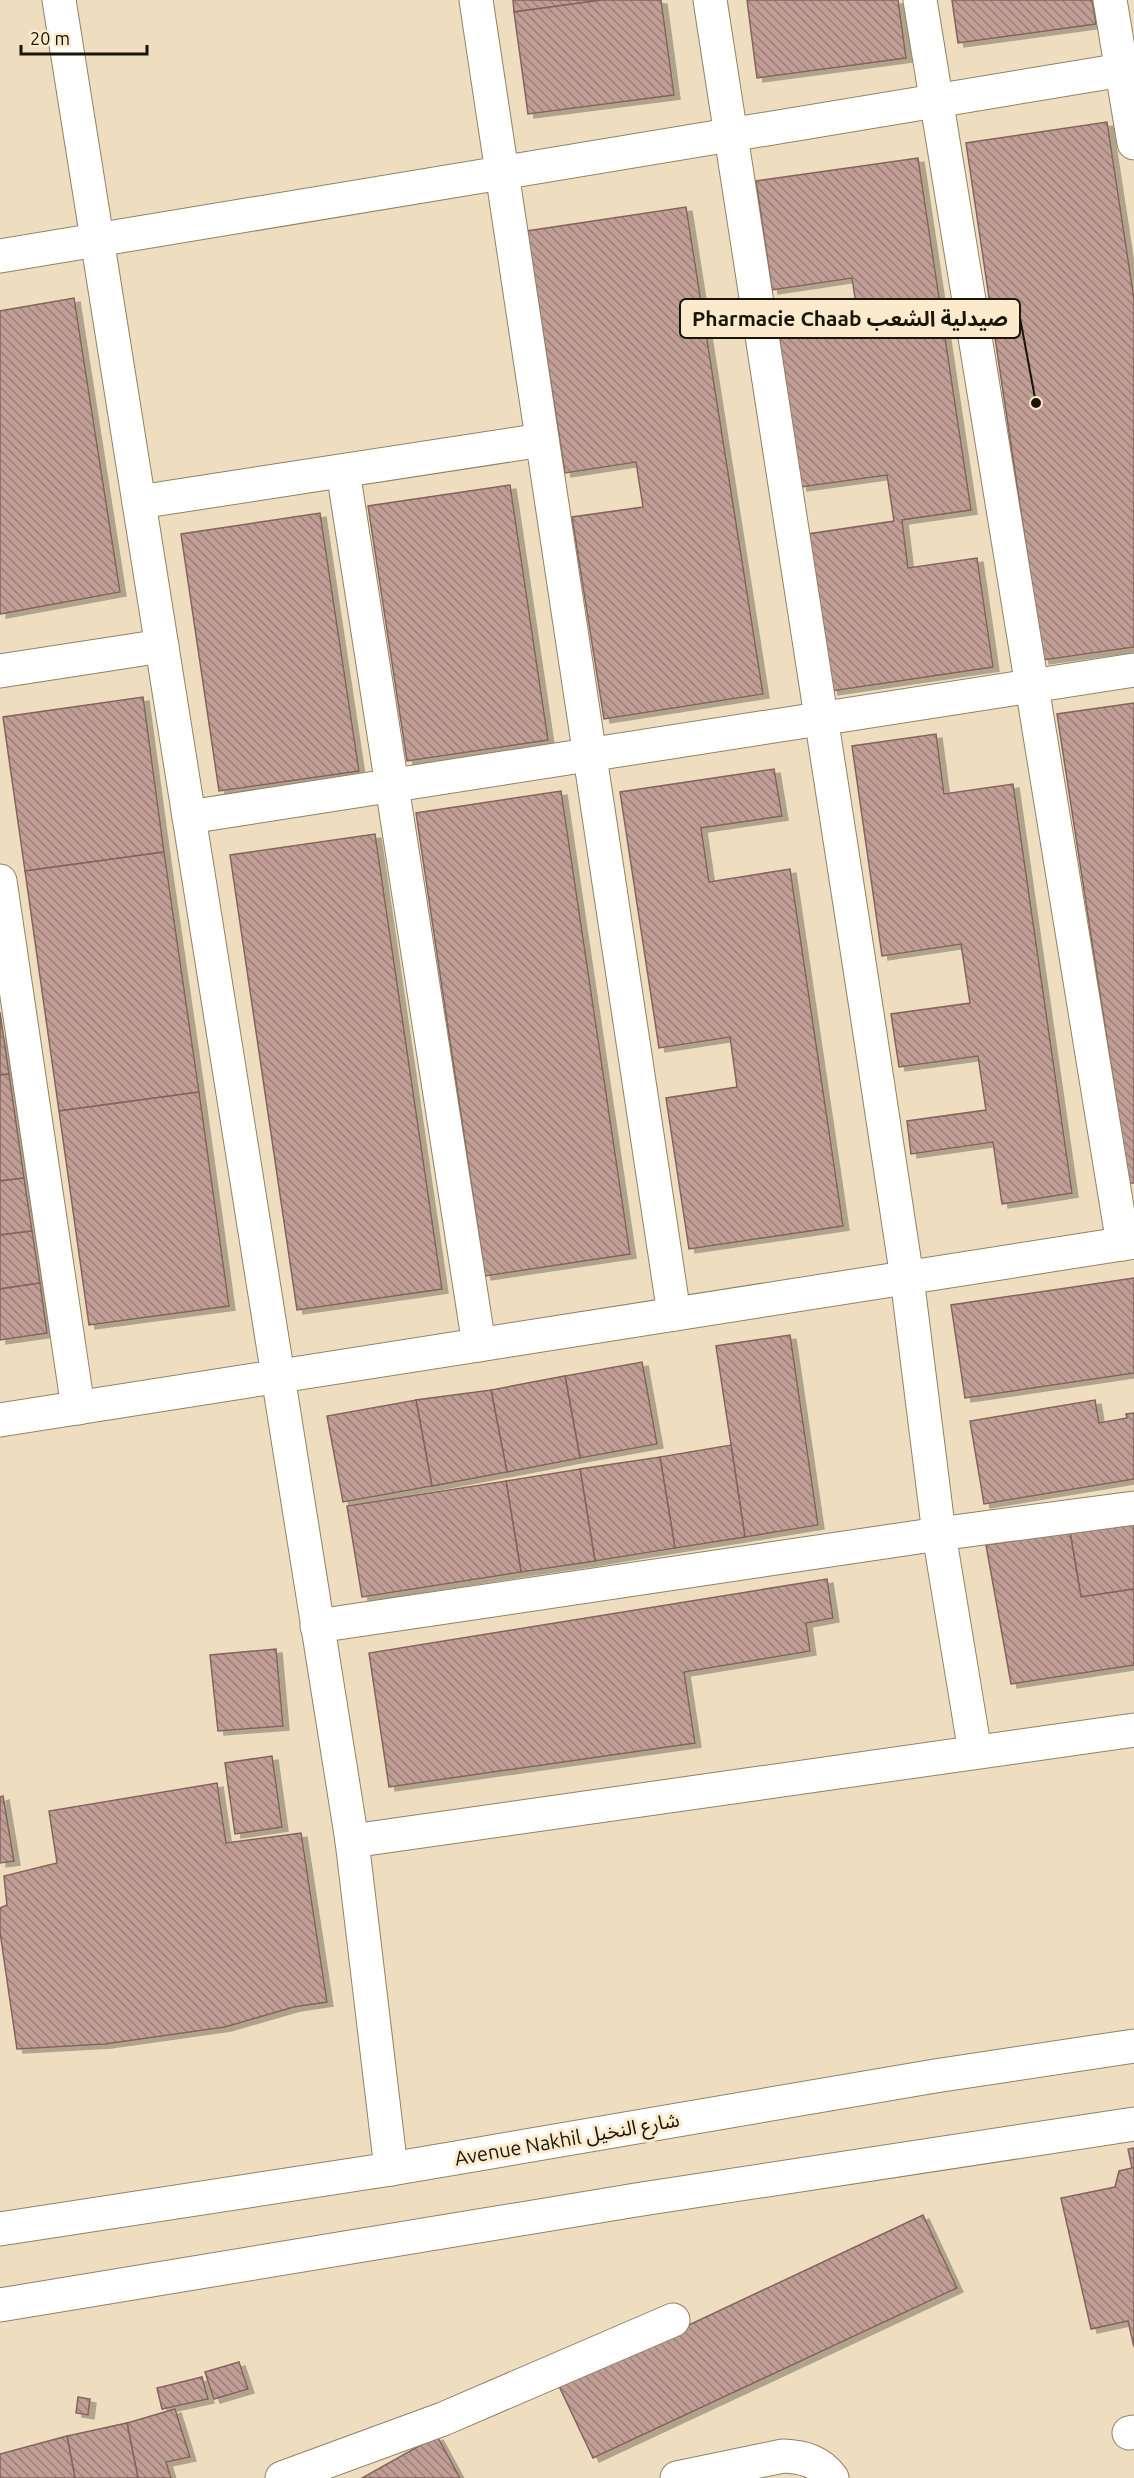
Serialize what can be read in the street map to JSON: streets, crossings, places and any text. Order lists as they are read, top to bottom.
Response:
{
  "streets": {
    "street": ["Avenue Nakhil شارع النخيل"]
  },
  "places": ["Pharmacie Chaab صيدلية الشعب"],
  "scale_bar": "20 m"
}
